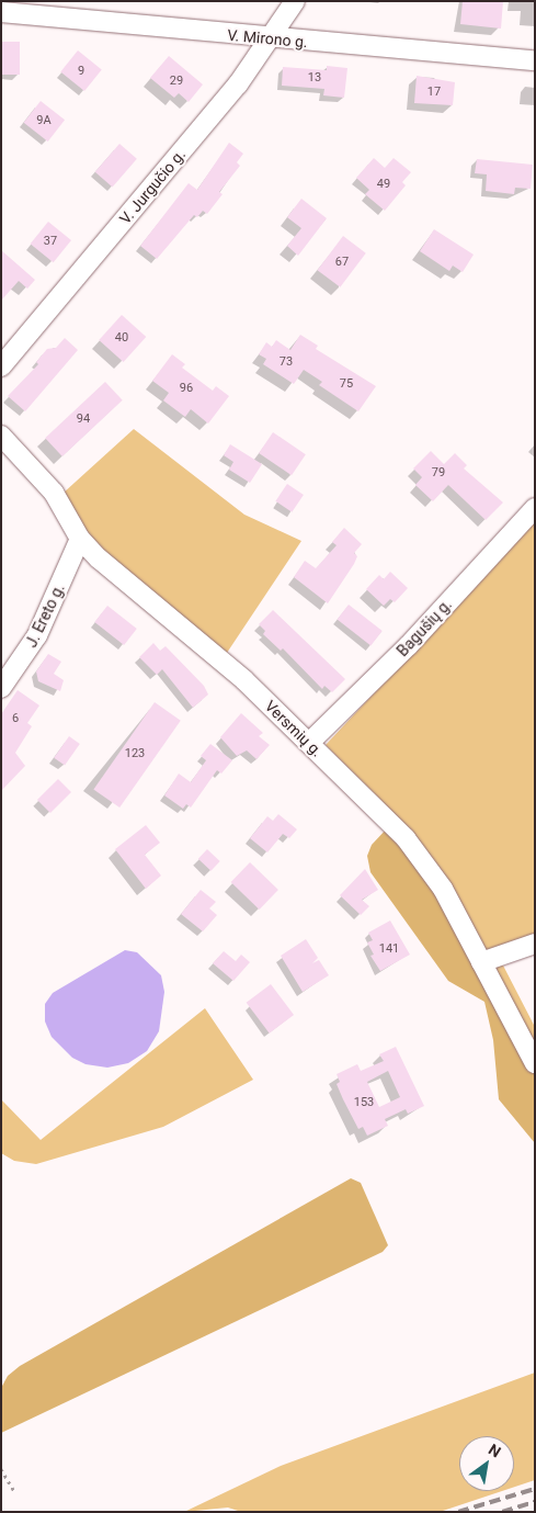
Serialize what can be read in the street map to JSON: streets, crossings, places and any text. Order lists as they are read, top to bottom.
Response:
{
  "streets": {
    "street": [
      "V. Mirono g.",
      "V. Jurgučio g.",
      "J. Ereto g.",
      "Bagušių g.",
      "Versmių g."
    ]
  },
  "crossings": [
    ["V. Mirono g.", "V. Jurgučio g."],
    ["J. Ereto g.", "Versmių g."],
    ["Bagušių g.", "Versmių g."]
  ],
  "house_numbers": [
    "9",
    "13",
    "29",
    "17",
    "9A",
    "49",
    "37",
    "67",
    "40",
    "73",
    "75",
    "96",
    "94",
    "79",
    "6",
    "123",
    "141",
    "153"
  ],
  "north": "top right"
}
